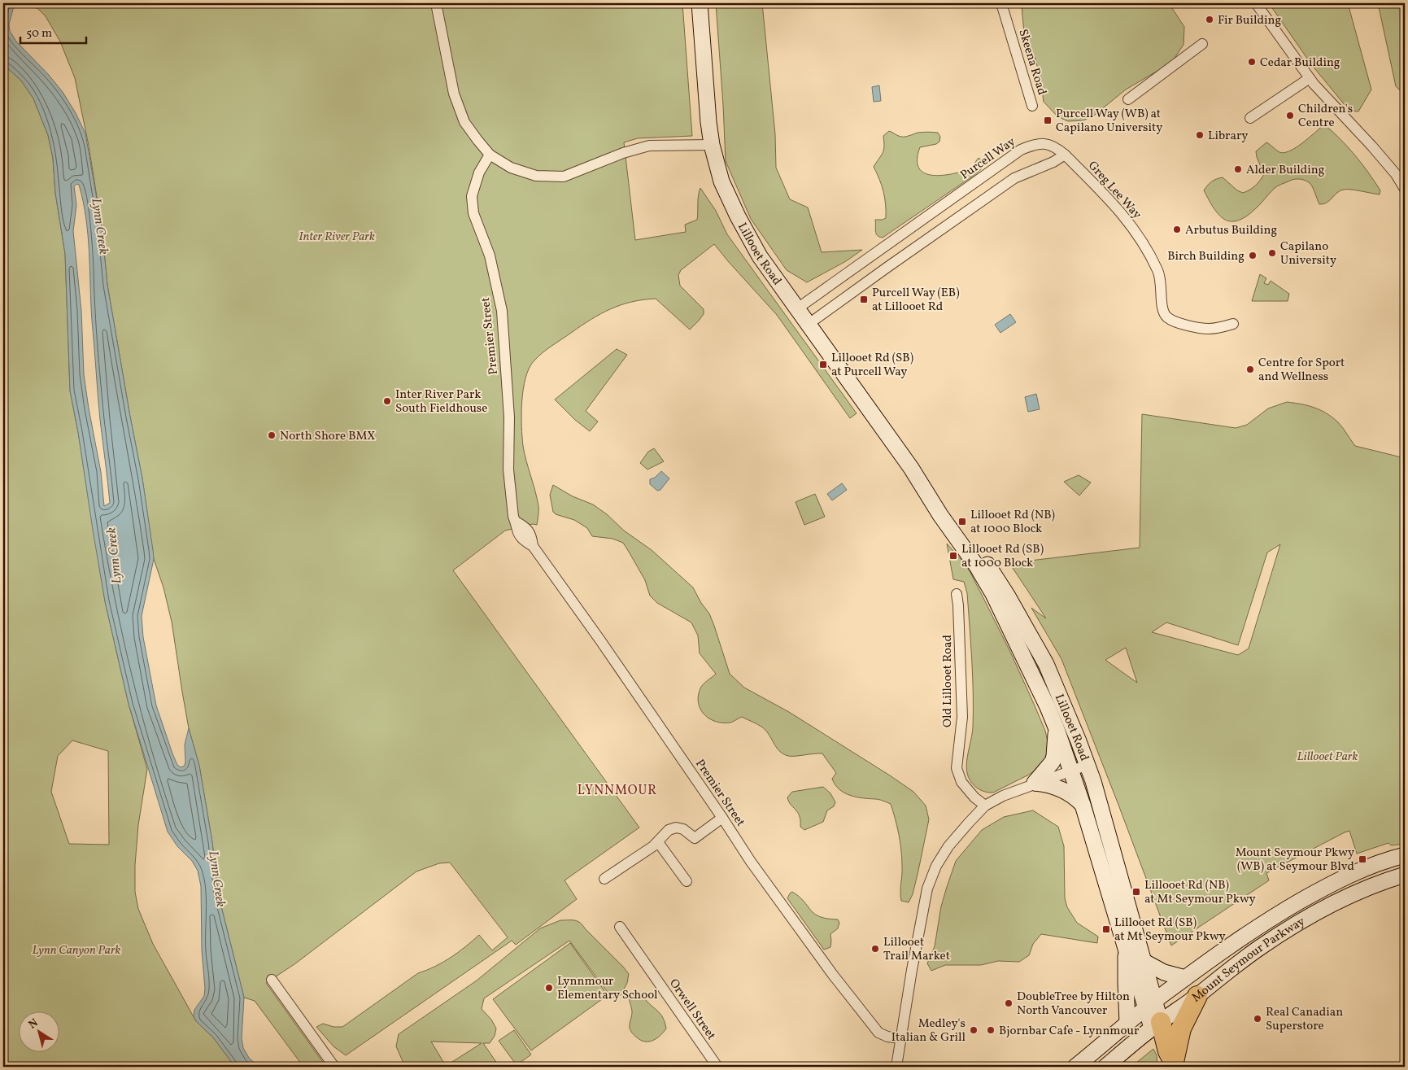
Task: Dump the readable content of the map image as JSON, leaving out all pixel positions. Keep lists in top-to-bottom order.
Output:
{
  "streets": {
    "street": [
      "Skeena Road",
      "Purcell Way",
      "Greg Lee Way",
      "Lillooet Road",
      "Premier Street",
      "Old Lillooet Road",
      "Mount Seymour Parkway",
      "Orwell Street"
    ]
  },
  "crossings": [
    ["Purcell Way", "Greg Lee Way"],
    ["Purcell Way", "Lillooet Road"],
    ["Lillooet Road", "Mount Seymour Parkway"]
  ],
  "districts": ["LYNNMOUR"],
  "water": ["Lynn Creek"],
  "parks": ["Inter River Park", "Lillooet Park", "Lynn Canyon Park"],
  "places": {
    "other": [
      "Fir Building",
      "Cedar Building",
      "Children's Centre",
      "Library",
      "Alder Building",
      "Arbutus Building",
      "Capilano University",
      "Birch Building",
      "Centre for Sport and Wellness",
      "Inter River Park South Fieldhouse",
      "North Shore BMX",
      "Lillooet Trail Market",
      "Lynnmour Elementary School",
      "DoubleTree by Hilton North Vancouver",
      "Real Canadian Superstore",
      "Medley's Italian & Grill",
      "Bjornbar Cafe - Lynnmour"
    ],
    "transit": [
      "Purcell Way (WB) at Capilano University",
      "Purcell Way (EB) at Lillooet Rd",
      "Lillooet Rd (SB) at Purcell Way",
      "Lillooet Rd (NB) at 1000 Block",
      "Lillooet Rd (SB) at 1000 Block",
      "Mount Seymour Pkwy (WB) at Seymour Blvd",
      "Lillooet Rd (NB) at Mt Seymour Pkwy",
      "Lillooet Rd (SB) at Mt Seymour Pkwy"
    ]
  },
  "scale_bar": "50 m",
  "north": "top left"
}
